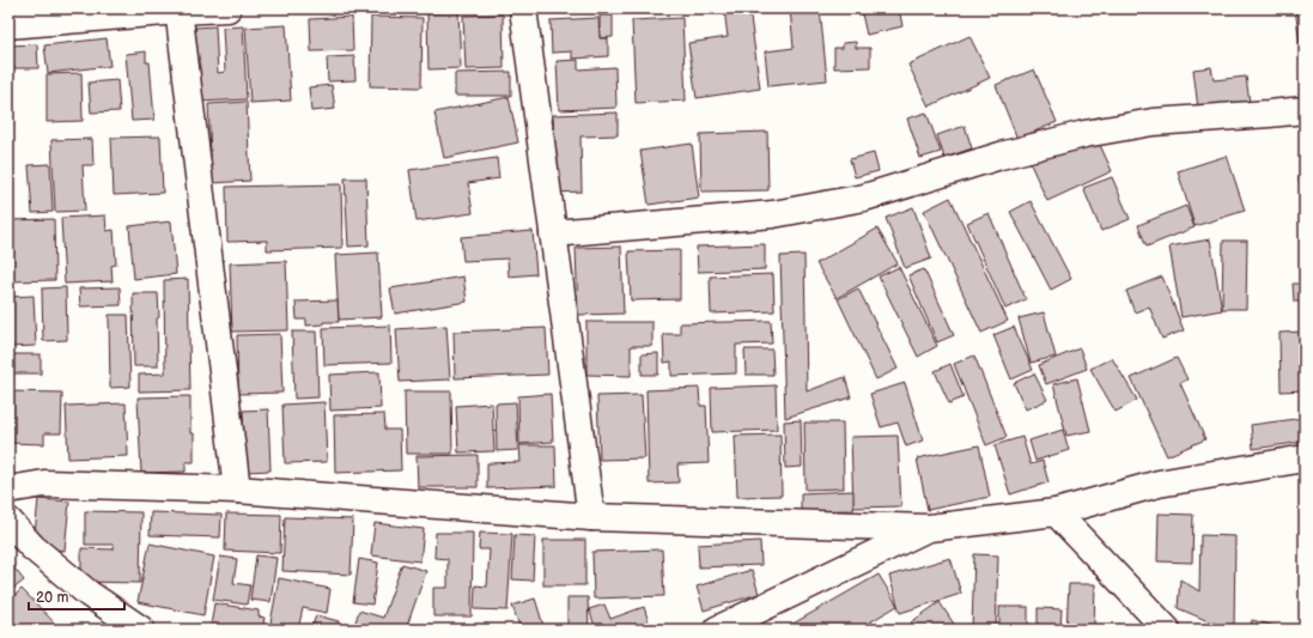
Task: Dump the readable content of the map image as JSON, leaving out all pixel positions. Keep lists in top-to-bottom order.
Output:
{
  "scale_bar": "20 m"
}
